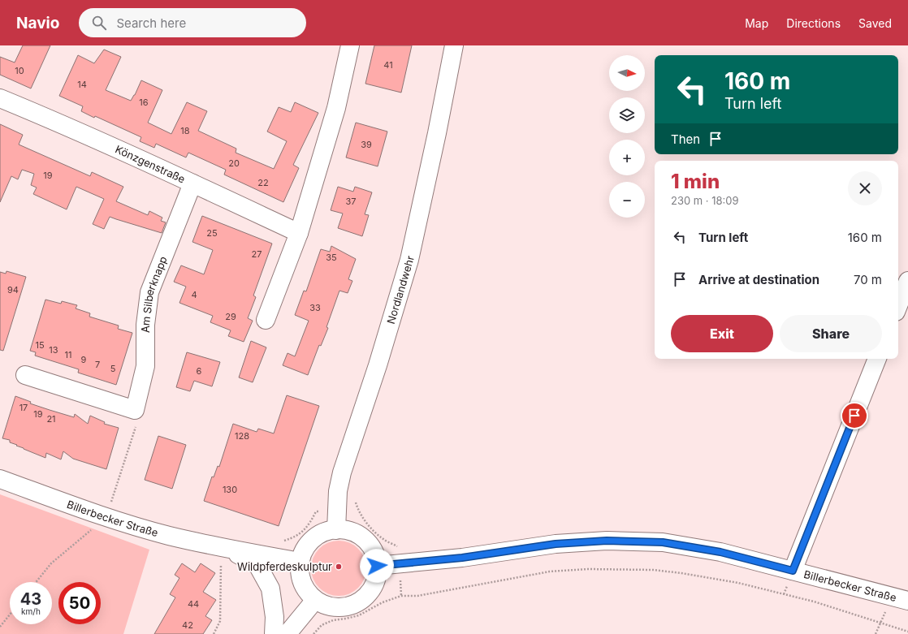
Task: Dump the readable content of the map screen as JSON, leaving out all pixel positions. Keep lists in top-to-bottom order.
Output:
{
  "streets": {
    "street": [
      "Könzgenstraße",
      "Nordlandwehr",
      "Am Silberknapp",
      "Billerbecker Straße"
    ]
  },
  "crossings": [
    ["Könzgenstraße", "Am Silberknapp"],
    ["Nordlandwehr", "Billerbecker Straße"]
  ],
  "places": ["Wildpferdeskulptur"],
  "house_numbers": [
    "41",
    "10",
    "14",
    "16",
    "18",
    "39",
    "20",
    "19",
    "22",
    "37",
    "25",
    "27",
    "35",
    "94",
    "4",
    "33",
    "29",
    "15",
    "13",
    "11",
    "9",
    "7",
    "5",
    "6",
    "17",
    "19",
    "21",
    "128",
    "130",
    "44",
    "42"
  ],
  "north": "right",
  "page": {
    "header": "Navio",
    "search": "Search here",
    "nav": ["Map", "Directions", "Saved"],
    "map_buttons": ["+", "−"],
    "turn": ["160 m", "Turn left"],
    "then": "Then",
    "heading": ["1 min", "230 m · 18:09"],
    "list": [
      {
        "name": "Turn left",
        "value": "160 m"
      },
      {
        "name": "Arrive at destination",
        "value": "70 m"
      }
    ],
    "buttons": ["Exit", "Share"],
    "speed": "43 km/h",
    "limit": "50"
  }
}
